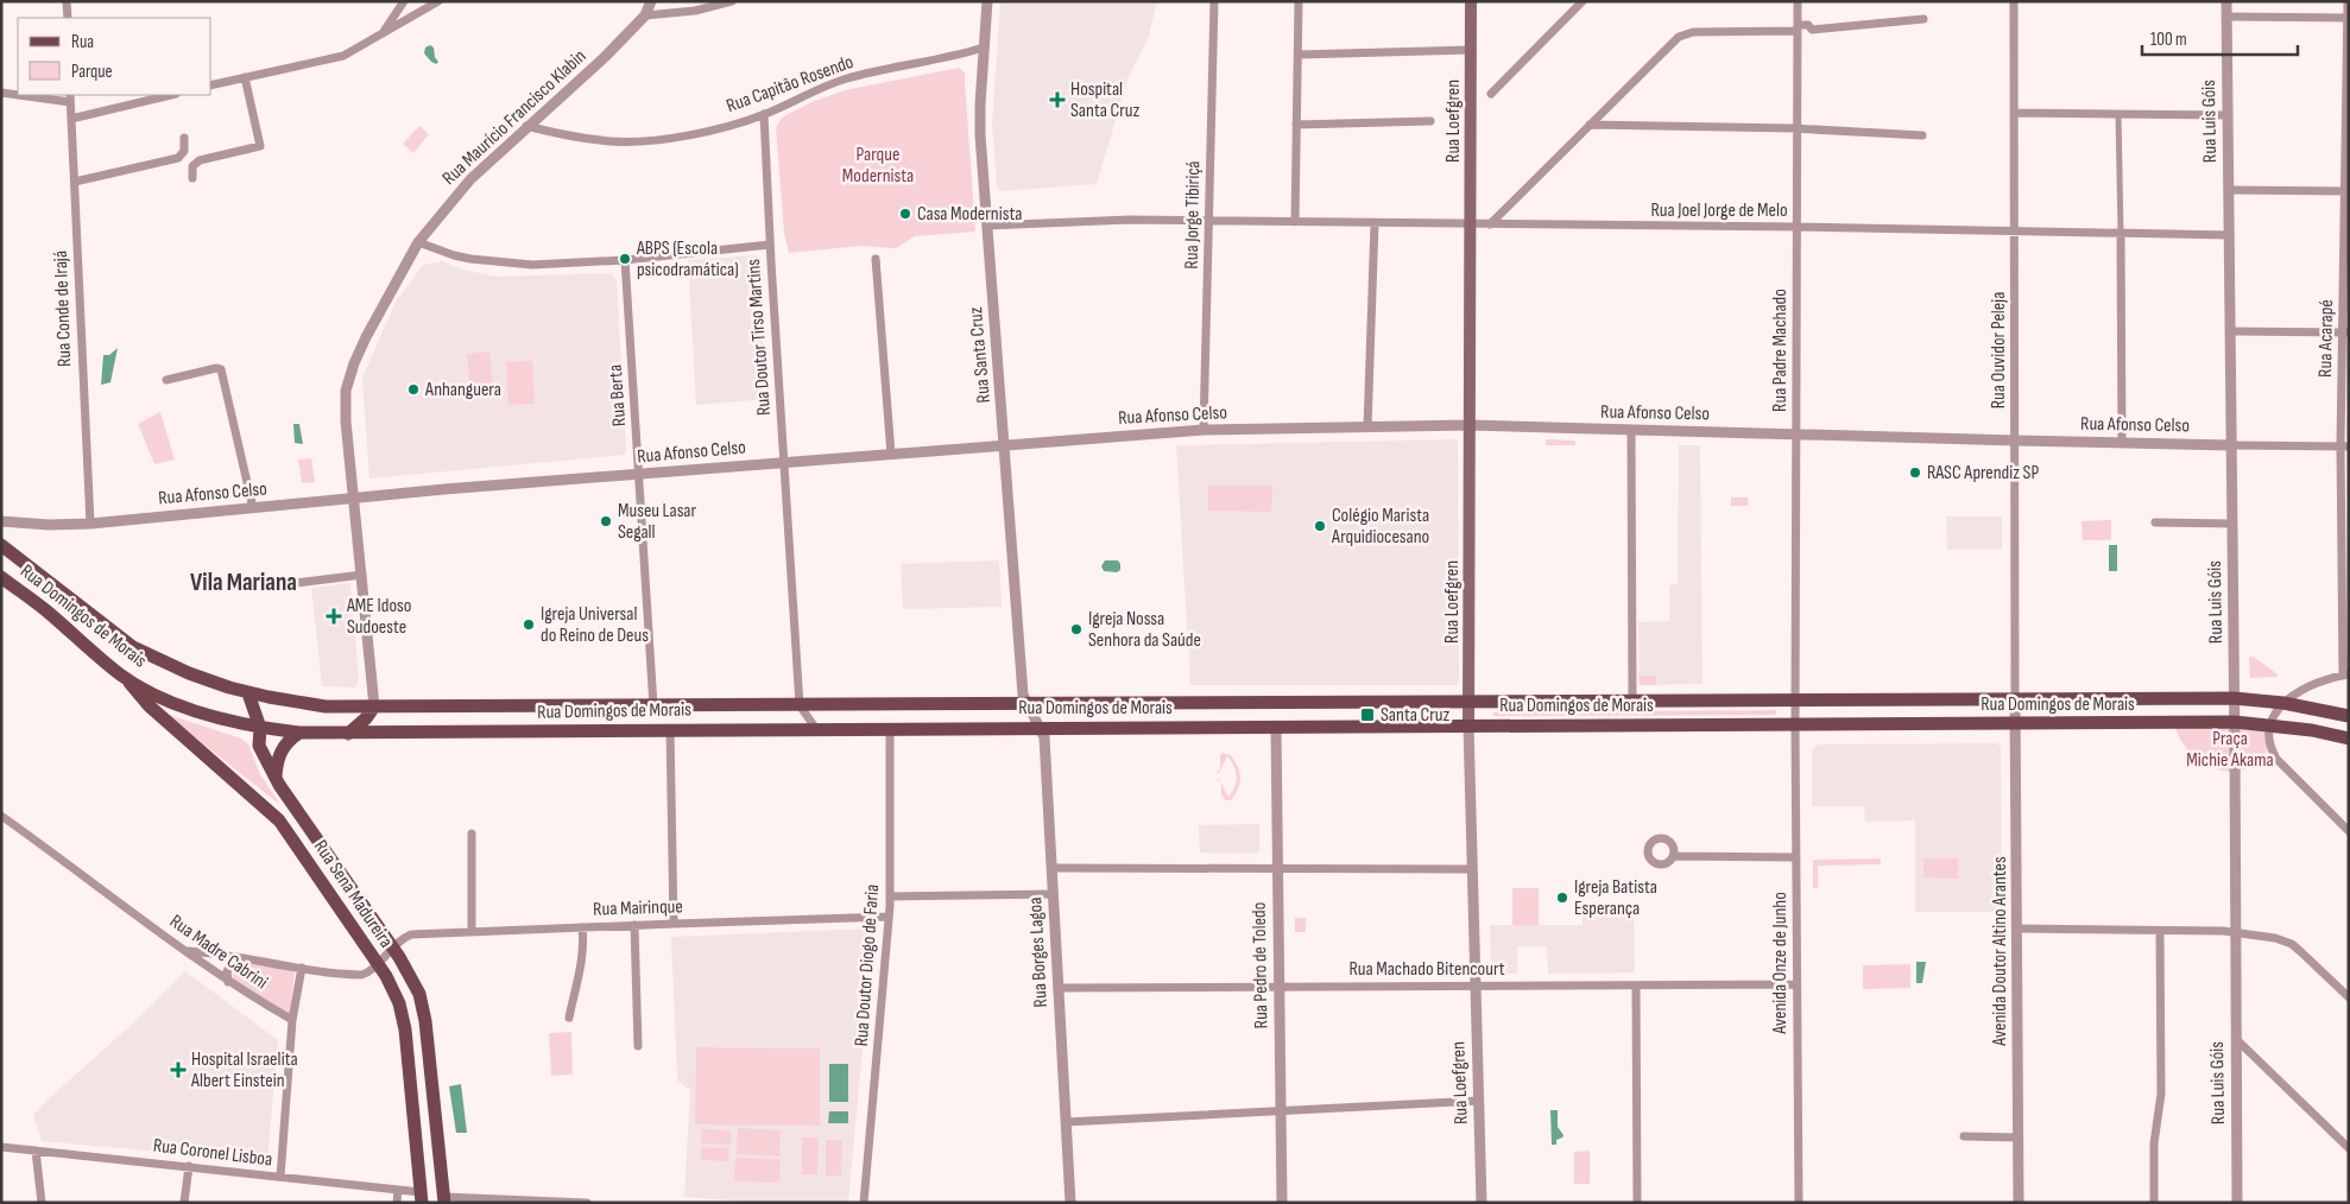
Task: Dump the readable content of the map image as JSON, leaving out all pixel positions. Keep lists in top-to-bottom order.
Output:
{
  "streets": {
    "main road": ["Rua Loefgren", "Rua Domingos de Morais", "Rua Sena Madureira"],
    "street": [
      "Rua Capitão Rosendo",
      "Rua Maurício Francisco Klabin",
      "Rua Luis Góis",
      "Rua Joel Jorge de Melo",
      "Rua Jorge Tibiriçá",
      "Rua Conde de Irajá",
      "Rua Doutor Tirso Martins",
      "Rua Acarapé",
      "Rua Padre Machado",
      "Rua Ouvidor Peleja",
      "Rua Santa Cruz",
      "Rua Berta",
      "Rua Afonso Celso",
      "Rua Mairinque",
      "Avenida Doutor Altino Arantes",
      "Rua Madre Cabrini",
      "Rua Borges Lagoa",
      "Avenida Onze de Junho",
      "Rua Doutor Diogo de Faria",
      "Rua Pedro de Toledo",
      "Rua Machado Bitencourt",
      "Rua Coronel Lisboa"
    ]
  },
  "crossings": [
    ["Rua Capitão Rosendo", "Rua Maurício Francisco Klabin"],
    ["Rua Capitão Rosendo", "Rua Doutor Tirso Martins"],
    ["Rua Capitão Rosendo", "Rua Santa Cruz"],
    ["Rua Maurício Francisco Klabin", "Rua Afonso Celso"],
    ["Rua Maurício Francisco Klabin", "Rua Domingos de Morais"],
    ["Rua Loefgren", "Rua Joel Jorge de Melo"],
    ["Rua Loefgren", "Rua Afonso Celso"],
    ["Rua Loefgren", "Rua Domingos de Morais"],
    ["Rua Loefgren", "Rua Machado Bitencourt"],
    ["Rua Luis Góis", "Rua Joel Jorge de Melo"],
    ["Rua Luis Góis", "Rua Afonso Celso"],
    ["Rua Luis Góis", "Rua Domingos de Morais"],
    ["Rua Joel Jorge de Melo", "Rua Jorge Tibiriçá"],
    ["Rua Joel Jorge de Melo", "Rua Padre Machado"],
    ["Rua Joel Jorge de Melo", "Rua Ouvidor Peleja"],
    ["Rua Joel Jorge de Melo", "Rua Santa Cruz"],
    ["Rua Jorge Tibiriçá", "Rua Afonso Celso"],
    ["Rua Conde de Irajá", "Rua Afonso Celso"],
    ["Rua Doutor Tirso Martins", "Rua Afonso Celso"],
    ["Rua Doutor Tirso Martins", "Rua Domingos de Morais"],
    ["Rua Acarapé", "Rua Afonso Celso"],
    ["Rua Padre Machado", "Rua Afonso Celso"],
    ["Rua Padre Machado", "Rua Domingos de Morais"],
    ["Rua Padre Machado", "Avenida Onze de Junho"],
    ["Rua Ouvidor Peleja", "Rua Afonso Celso"],
    ["Rua Ouvidor Peleja", "Rua Domingos de Morais"],
    ["Rua Ouvidor Peleja", "Avenida Doutor Altino Arantes"],
    ["Rua Santa Cruz", "Rua Afonso Celso"],
    ["Rua Santa Cruz", "Rua Domingos de Morais"],
    ["Rua Santa Cruz", "Rua Borges Lagoa"],
    ["Rua Berta", "Rua Afonso Celso"],
    ["Rua Berta", "Rua Domingos de Morais"],
    ["Rua Domingos de Morais", "Rua Sena Madureira"],
    ["Rua Domingos de Morais", "Avenida Doutor Altino Arantes"],
    ["Rua Domingos de Morais", "Rua Borges Lagoa"],
    ["Rua Domingos de Morais", "Avenida Onze de Junho"],
    ["Rua Domingos de Morais", "Rua Doutor Diogo de Faria"],
    ["Rua Domingos de Morais", "Rua Pedro de Toledo"],
    ["Rua Sena Madureira", "Rua Mairinque"],
    ["Rua Sena Madureira", "Rua Coronel Lisboa"],
    ["Rua Mairinque", "Rua Doutor Diogo de Faria"],
    ["Rua Borges Lagoa", "Rua Machado Bitencourt"],
    ["Avenida Onze de Junho", "Rua Machado Bitencourt"],
    ["Rua Pedro de Toledo", "Rua Machado Bitencourt"]
  ],
  "districts": ["Vila Mariana"],
  "parks": ["Parque Modernista", "Praça Michie Akama"],
  "places": {
    "health": ["Hospital Santa Cruz", "AME Idoso Sudoeste", "Hospital Israelita Albert Einstein"],
    "other": [
      "Casa Modernista",
      "ABPS (Escola psicodramática)",
      "Anhanguera",
      "RASC Aprendiz SP",
      "Museu Lasar Segall",
      "Colégio Marista Arquidiocesano",
      "Igreja Universal do Reino de Deus",
      "Igreja Nossa Senhora da Saúde",
      "Igreja Batista Esperança"
    ],
    "transit": ["Santa Cruz"]
  },
  "legend": ["Rua", "Parque"],
  "scale_bar": "100 m"
}
